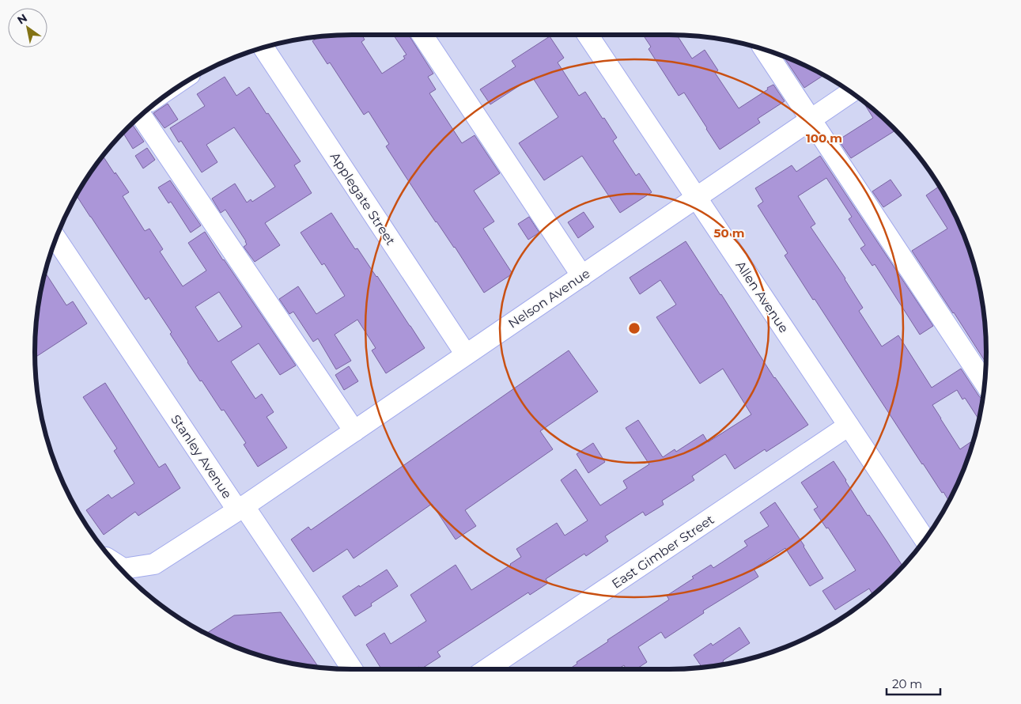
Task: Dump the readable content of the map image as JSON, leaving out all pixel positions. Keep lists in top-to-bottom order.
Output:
{
  "streets": {
    "street": [
      "Applegate Street",
      "Allen Avenue",
      "Nelson Avenue",
      "Stanley Avenue",
      "East Gimber Street"
    ]
  },
  "crossings": [
    ["Applegate Street", "Nelson Avenue"],
    ["Allen Avenue", "Nelson Avenue"],
    ["Allen Avenue", "East Gimber Street"],
    ["Nelson Avenue", "Stanley Avenue"]
  ],
  "scale_bar": "20 m",
  "north": "top left",
  "rings": ["100 m", "50 m"]
}
